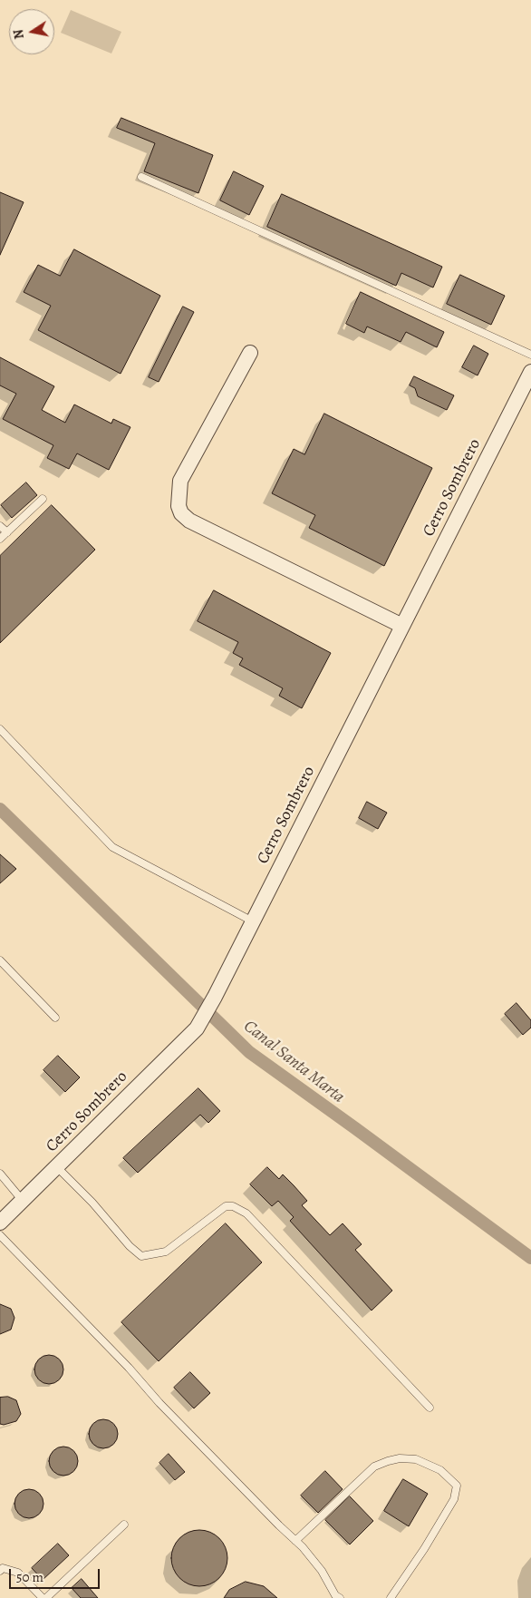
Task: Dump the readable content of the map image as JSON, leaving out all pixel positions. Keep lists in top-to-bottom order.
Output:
{
  "streets": {
    "street": ["Cerro Sombrero"]
  },
  "water": ["Canal Santa Marta"],
  "scale_bar": "50 m",
  "north": "left"
}
